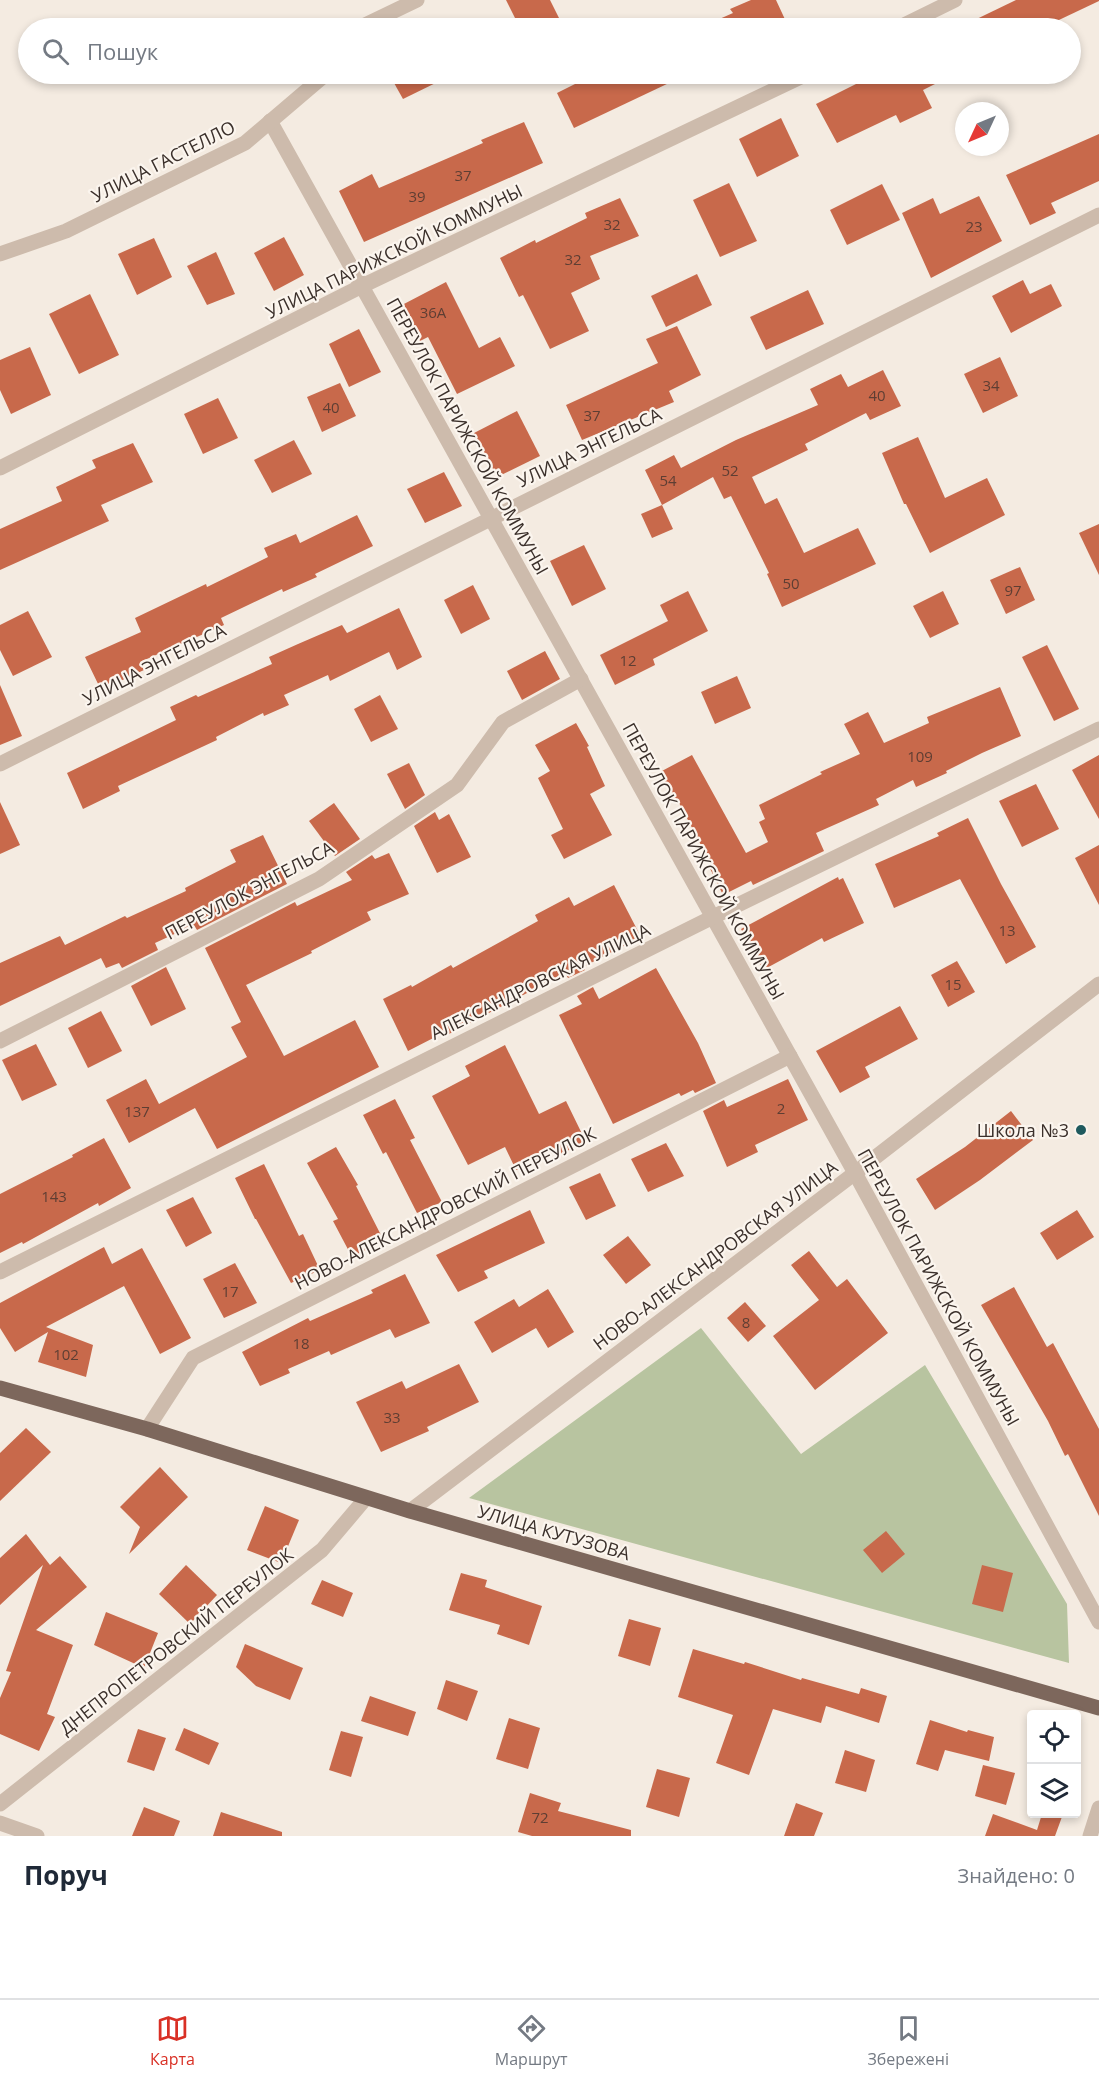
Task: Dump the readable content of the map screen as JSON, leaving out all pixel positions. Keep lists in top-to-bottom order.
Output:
{
  "streets": {
    "main road": ["УЛИЦА КУТУЗОВА"],
    "street": [
      "УЛИЦА ГАСТЕЛЛО",
      "УЛИЦА ПАРИЖСКОЙ КОММУНЫ",
      "ПЕРЕУЛОК ПАРИЖСКОЙ КОММУНЫ",
      "УЛИЦА ЭНГЕЛЬСА",
      "ПЕРЕУЛОК ЭНГЕЛЬСА",
      "АЛЕКСАНДРОВСКАЯ УЛИЦА",
      "НОВО-АЛЕКСАНДРОВСКИЙ ПЕРЕУЛОК",
      "НОВО-АЛЕКСАНДРОВСКАЯ УЛИЦА",
      "ДНЕПРОПЕТРОВСКИЙ ПЕРЕУЛОК"
    ]
  },
  "crossings": [
    ["УЛИЦА ГАСТЕЛЛО", "ПЕРЕУЛОК ПАРИЖСКОЙ КОММУНЫ"],
    ["УЛИЦА ПАРИЖСКОЙ КОММУНЫ", "ПЕРЕУЛОК ПАРИЖСКОЙ КОММУНЫ"],
    ["ПЕРЕУЛОК ПАРИЖСКОЙ КОММУНЫ", "УЛИЦА ЭНГЕЛЬСА"],
    ["ПЕРЕУЛОК ПАРИЖСКОЙ КОММУНЫ", "ПЕРЕУЛОК ЭНГЕЛЬСА"],
    ["ПЕРЕУЛОК ПАРИЖСКОЙ КОММУНЫ", "АЛЕКСАНДРОВСКАЯ УЛИЦА"],
    ["ПЕРЕУЛОК ПАРИЖСКОЙ КОММУНЫ", "НОВО-АЛЕКСАНДРОВСКИЙ ПЕРЕУЛОК"],
    ["ПЕРЕУЛОК ПАРИЖСКОЙ КОММУНЫ", "НОВО-АЛЕКСАНДРОВСКАЯ УЛИЦА"],
    ["НОВО-АЛЕКСАНДРОВСКИЙ ПЕРЕУЛОК", "УЛИЦА КУТУЗОВА"],
    ["НОВО-АЛЕКСАНДРОВСКАЯ УЛИЦА", "УЛИЦА КУТУЗОВА"],
    ["УЛИЦА КУТУЗОВА", "ДНЕПРОПЕТРОВСКИЙ ПЕРЕУЛОК"]
  ],
  "places": ["Школа №3"],
  "house_numbers": [
    "37",
    "39",
    "32",
    "23",
    "32",
    "36А",
    "34",
    "40",
    "40",
    "37",
    "52",
    "54",
    "50",
    "97",
    "12",
    "109",
    "13",
    "15",
    "2",
    "137",
    "143",
    "17",
    "8",
    "18",
    "102",
    "33",
    "72"
  ],
  "north": "bottom left",
  "page": {
    "search": "Пошук",
    "heading": ["Поруч", "Знайдено: 0"],
    "nav": ["Карта", "Маршрут", "Збережені"]
  }
}
